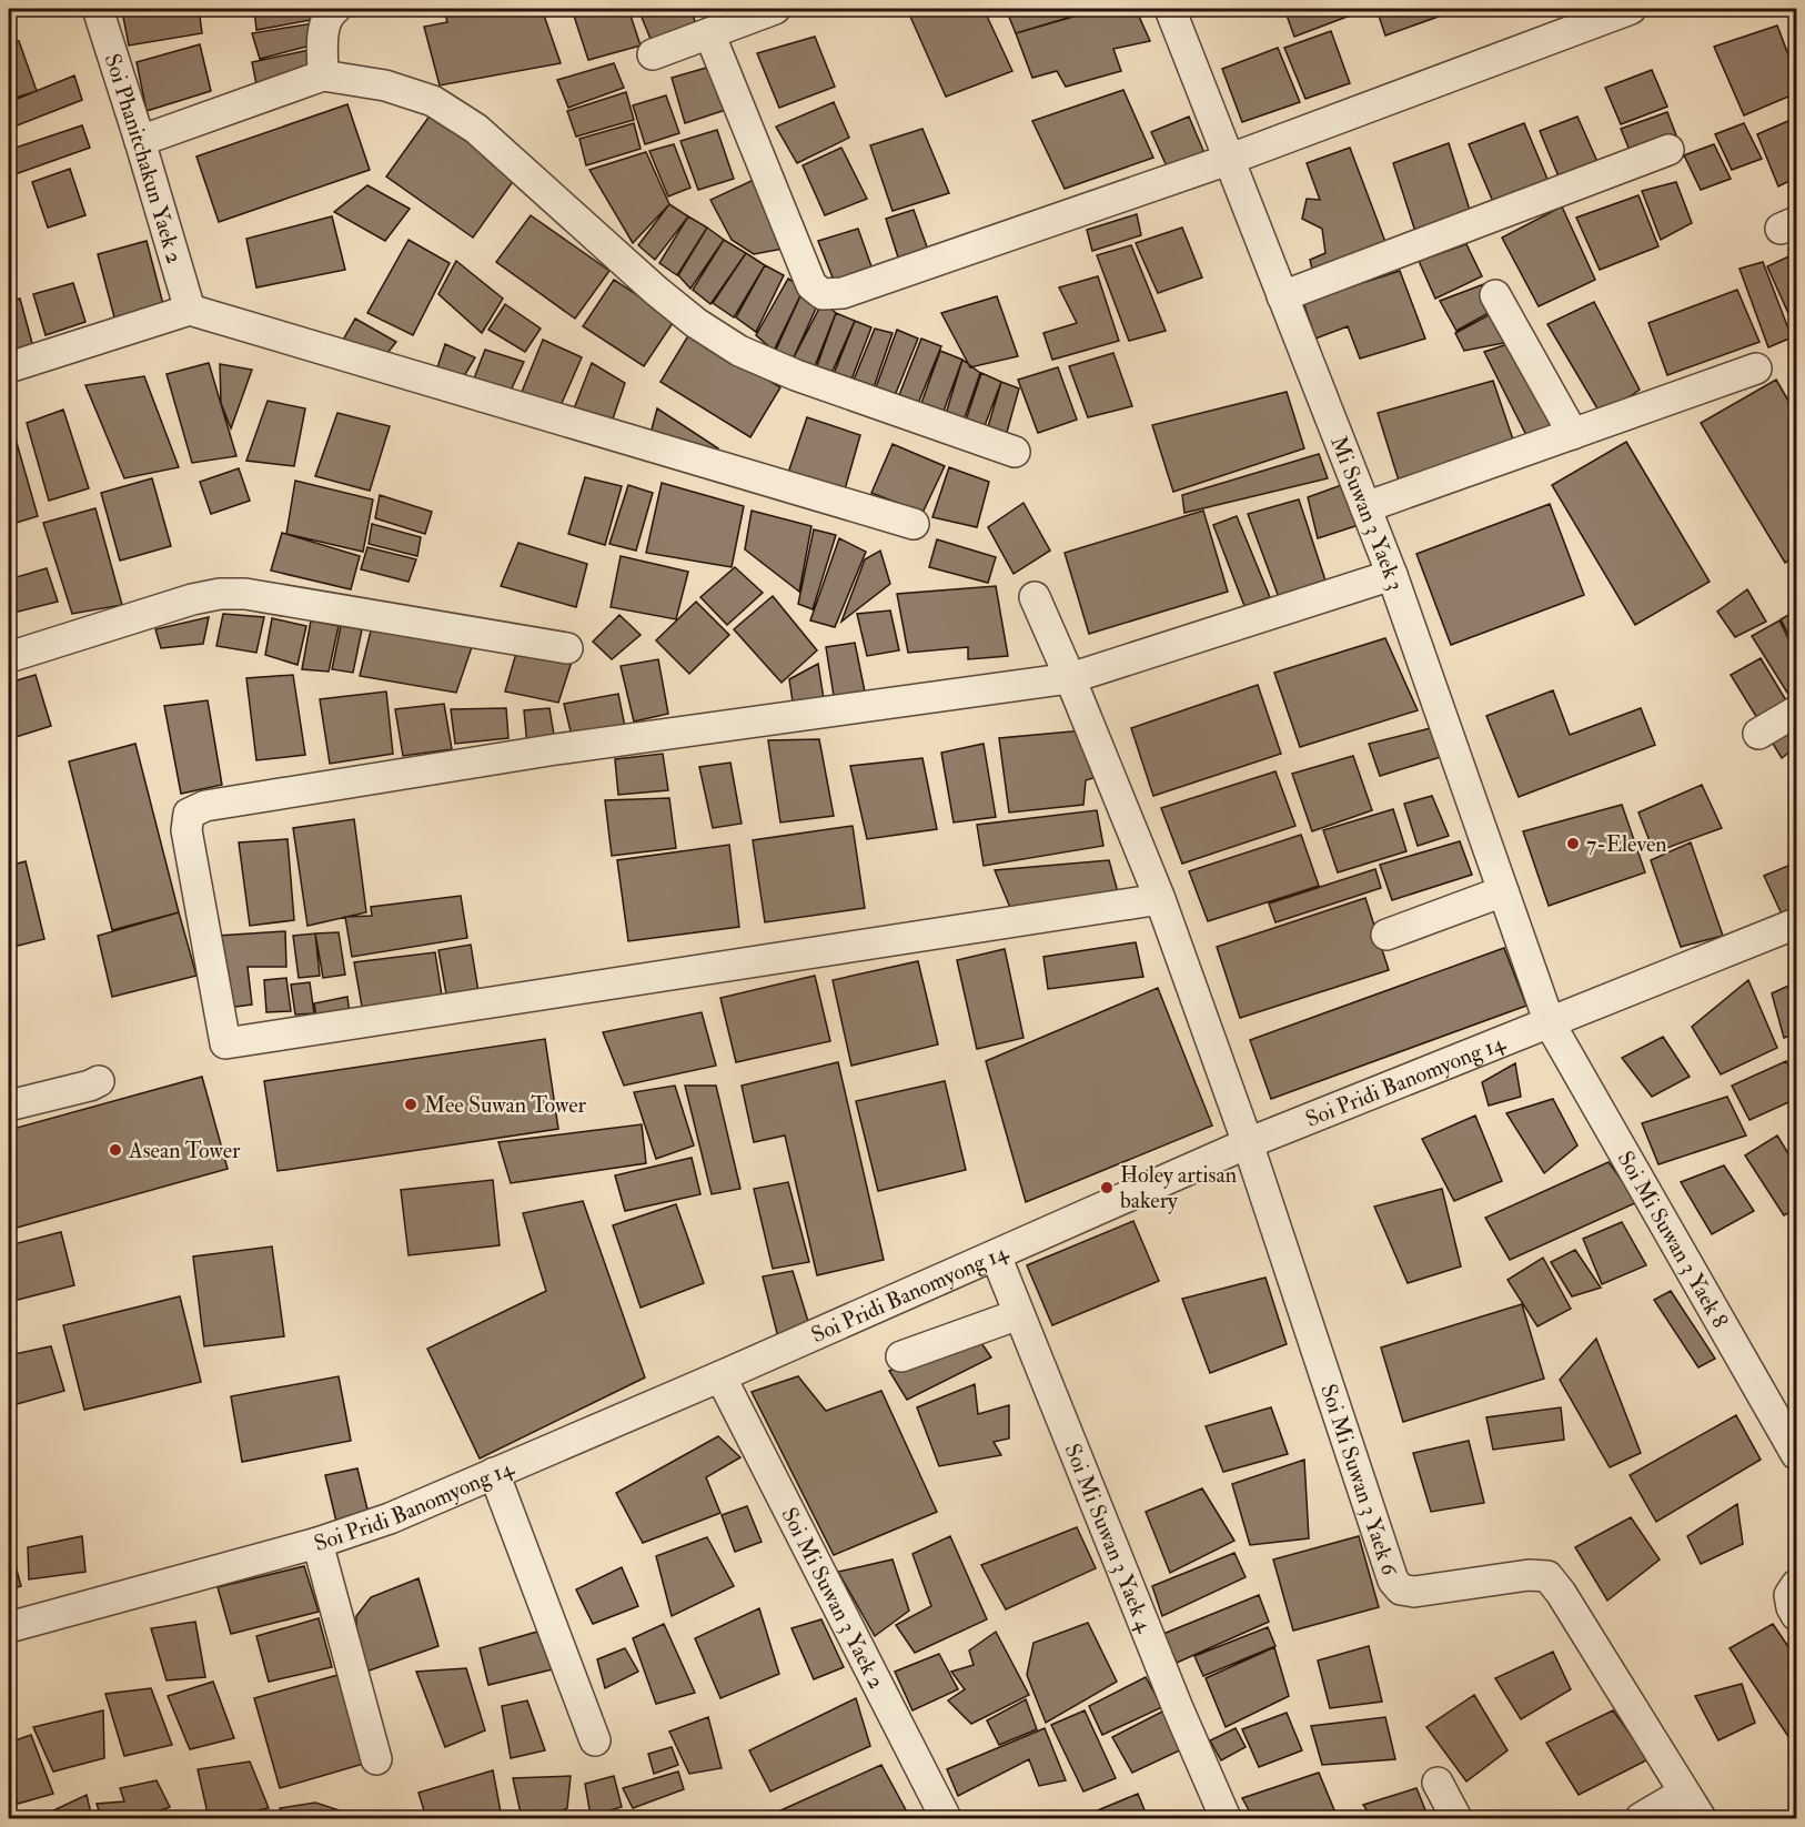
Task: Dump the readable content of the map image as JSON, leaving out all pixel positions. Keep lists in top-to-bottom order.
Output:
{
  "streets": {
    "street": [
      "Soi Phanitchakun Yaek 2",
      "Mi Suwan 3 Yaek 3",
      "Soi Pridi Banomyong 14",
      "Soi Mi Suwan 3 Yaek 8",
      "Soi Mi Suwan 3 Yaek 6",
      "Soi Mi Suwan 3 Yaek 4",
      "Soi Mi Suwan 3 Yaek 2"
    ]
  },
  "crossings": [
    ["Mi Suwan 3 Yaek 3", "Soi Pridi Banomyong 14"],
    ["Mi Suwan 3 Yaek 3", "Soi Mi Suwan 3 Yaek 8"],
    ["Soi Pridi Banomyong 14", "Soi Mi Suwan 3 Yaek 8"],
    ["Soi Pridi Banomyong 14", "Soi Mi Suwan 3 Yaek 6"],
    ["Soi Pridi Banomyong 14", "Soi Mi Suwan 3 Yaek 4"],
    ["Soi Pridi Banomyong 14", "Soi Mi Suwan 3 Yaek 2"]
  ],
  "places": [
    "7-Eleven",
    "Mee Suwan Tower",
    "Asean Tower",
    "Holey artisan bakery"
  ]
}
